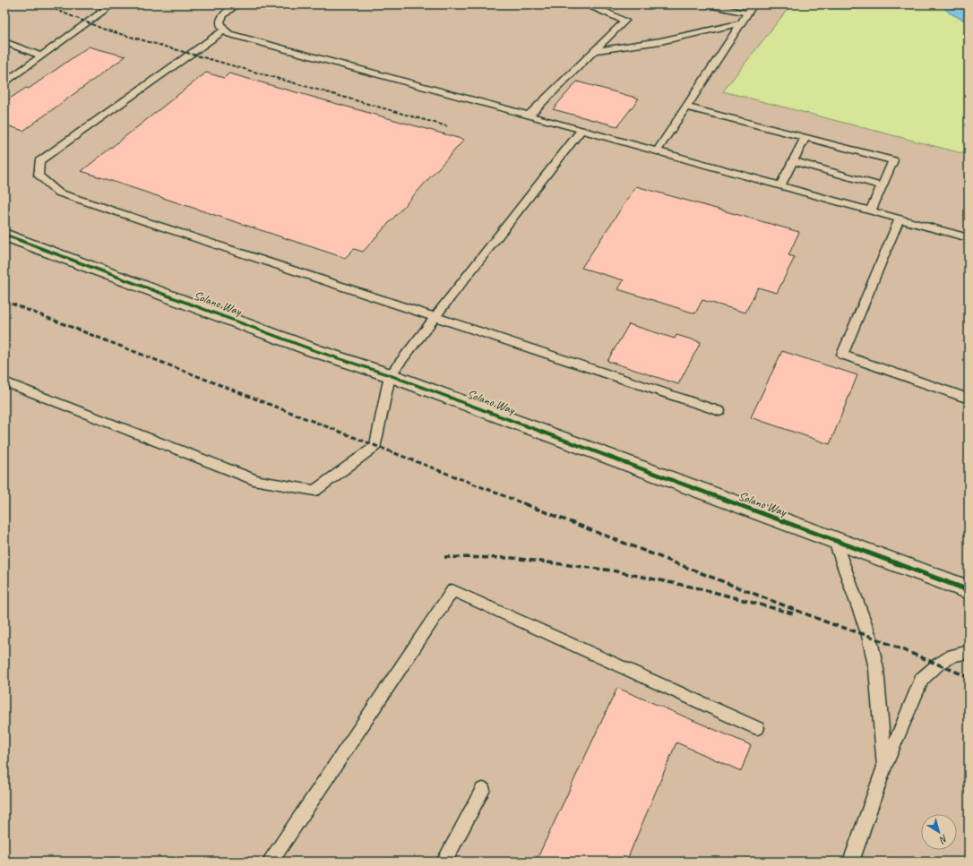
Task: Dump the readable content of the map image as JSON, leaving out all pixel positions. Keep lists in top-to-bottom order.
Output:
{
  "streets": {
    "street": ["Solano Way"]
  },
  "north": "bottom right"
}
